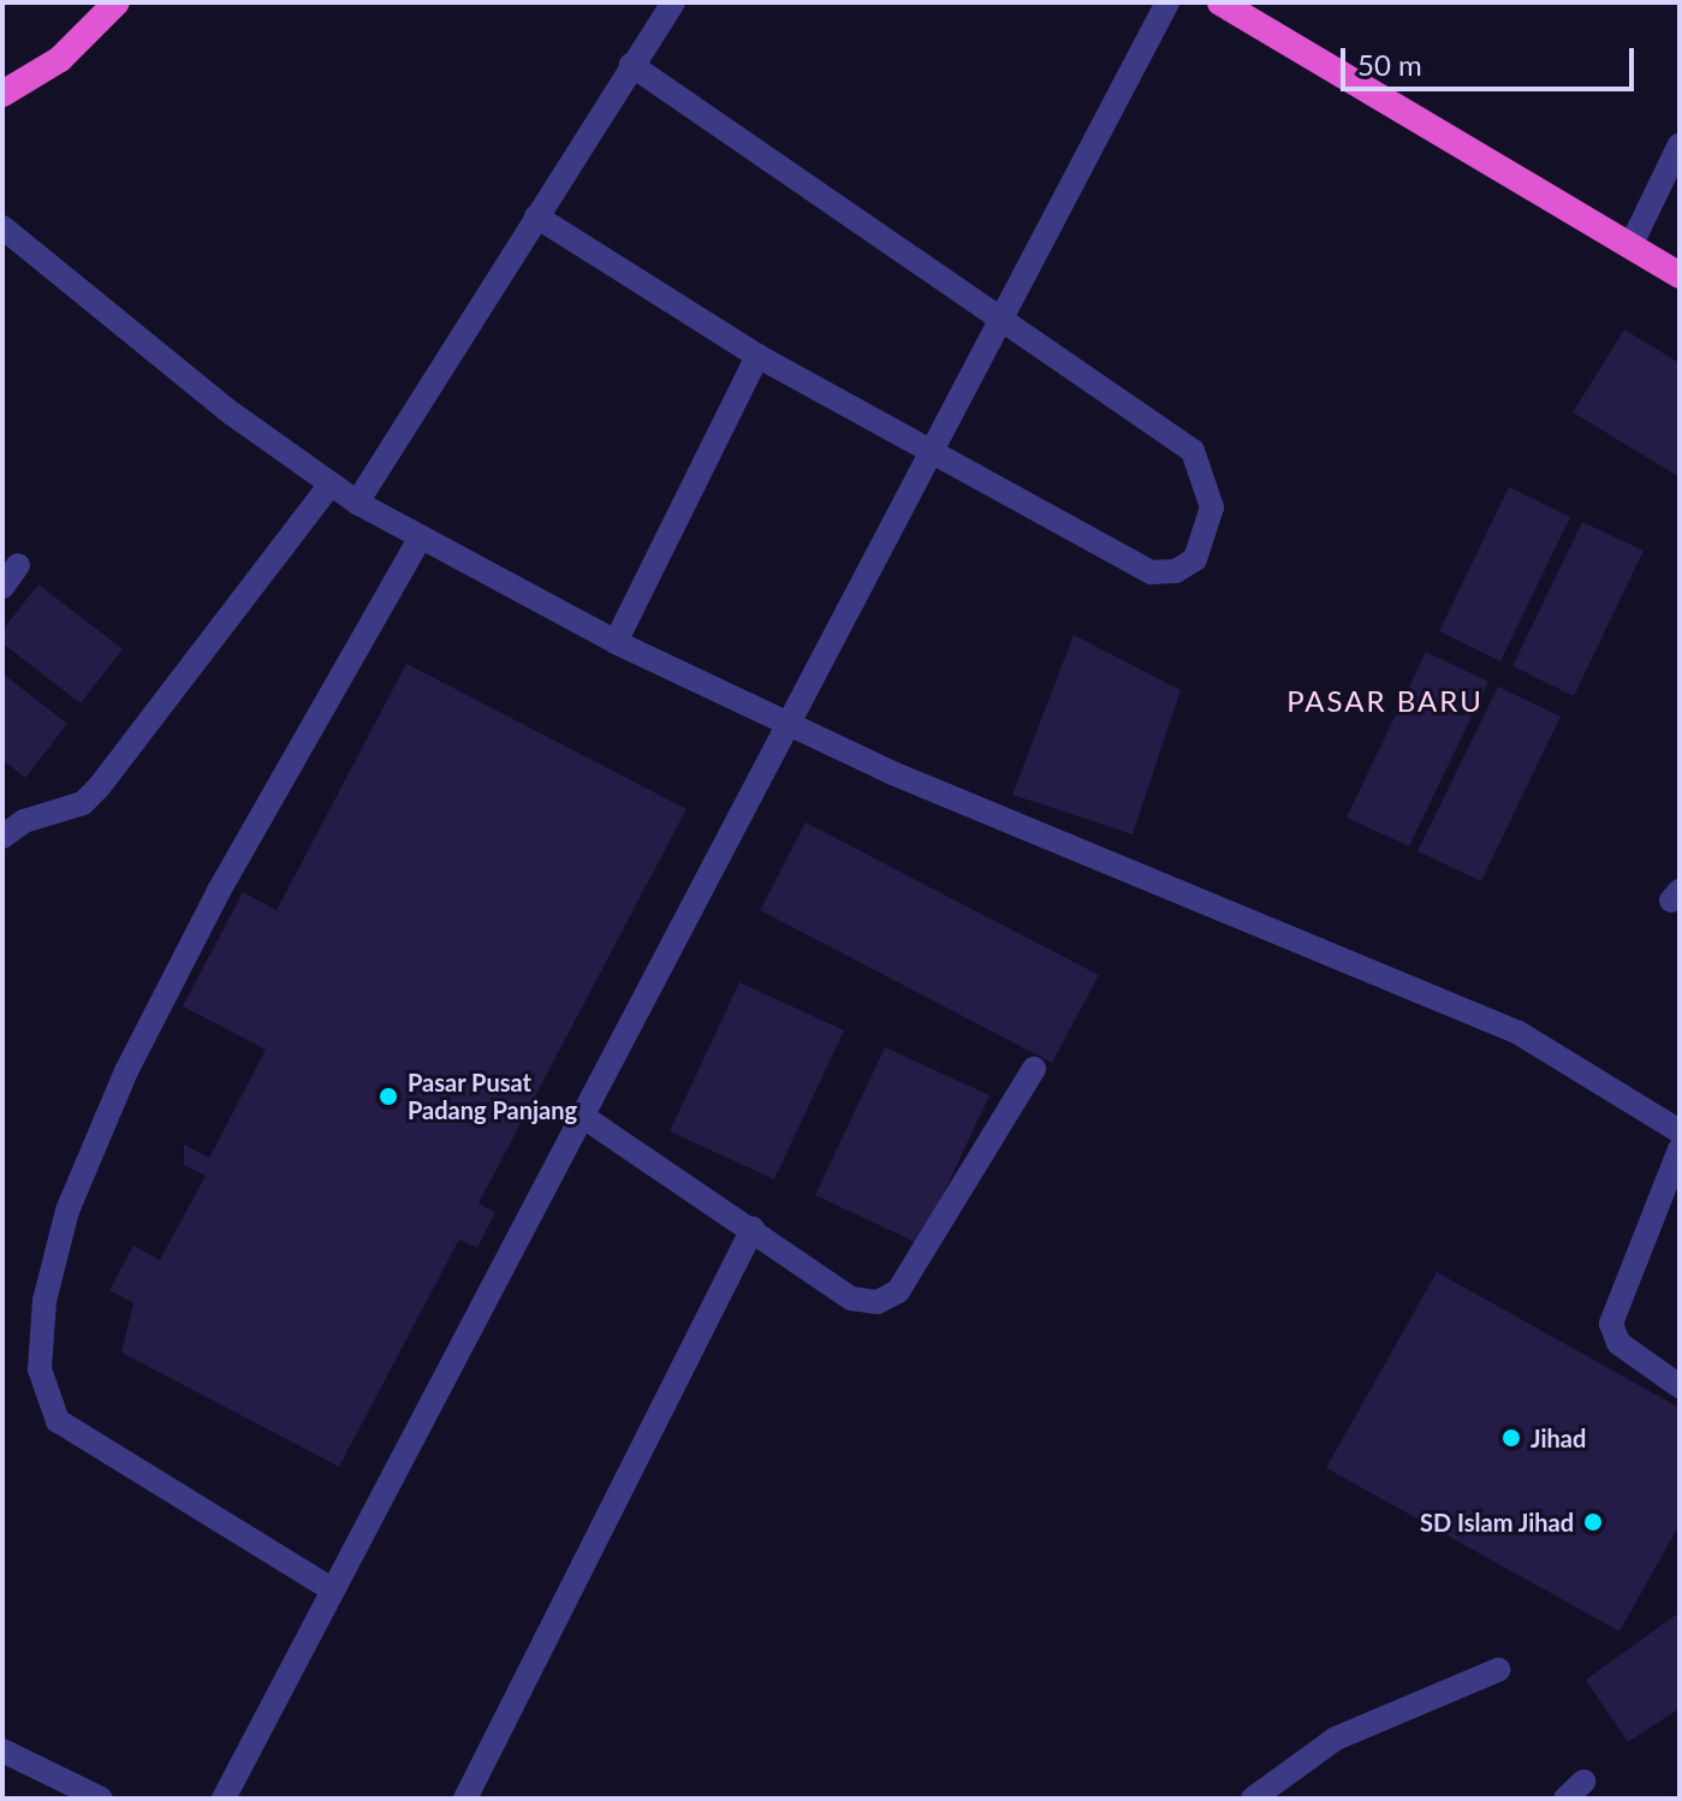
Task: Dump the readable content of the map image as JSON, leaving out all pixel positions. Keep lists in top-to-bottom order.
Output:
{
  "districts": ["PASAR BARU"],
  "places": ["Pasar Pusat Padang Panjang", "Jihad", "SD Islam Jihad"],
  "scale_bar": "50 m"
}
